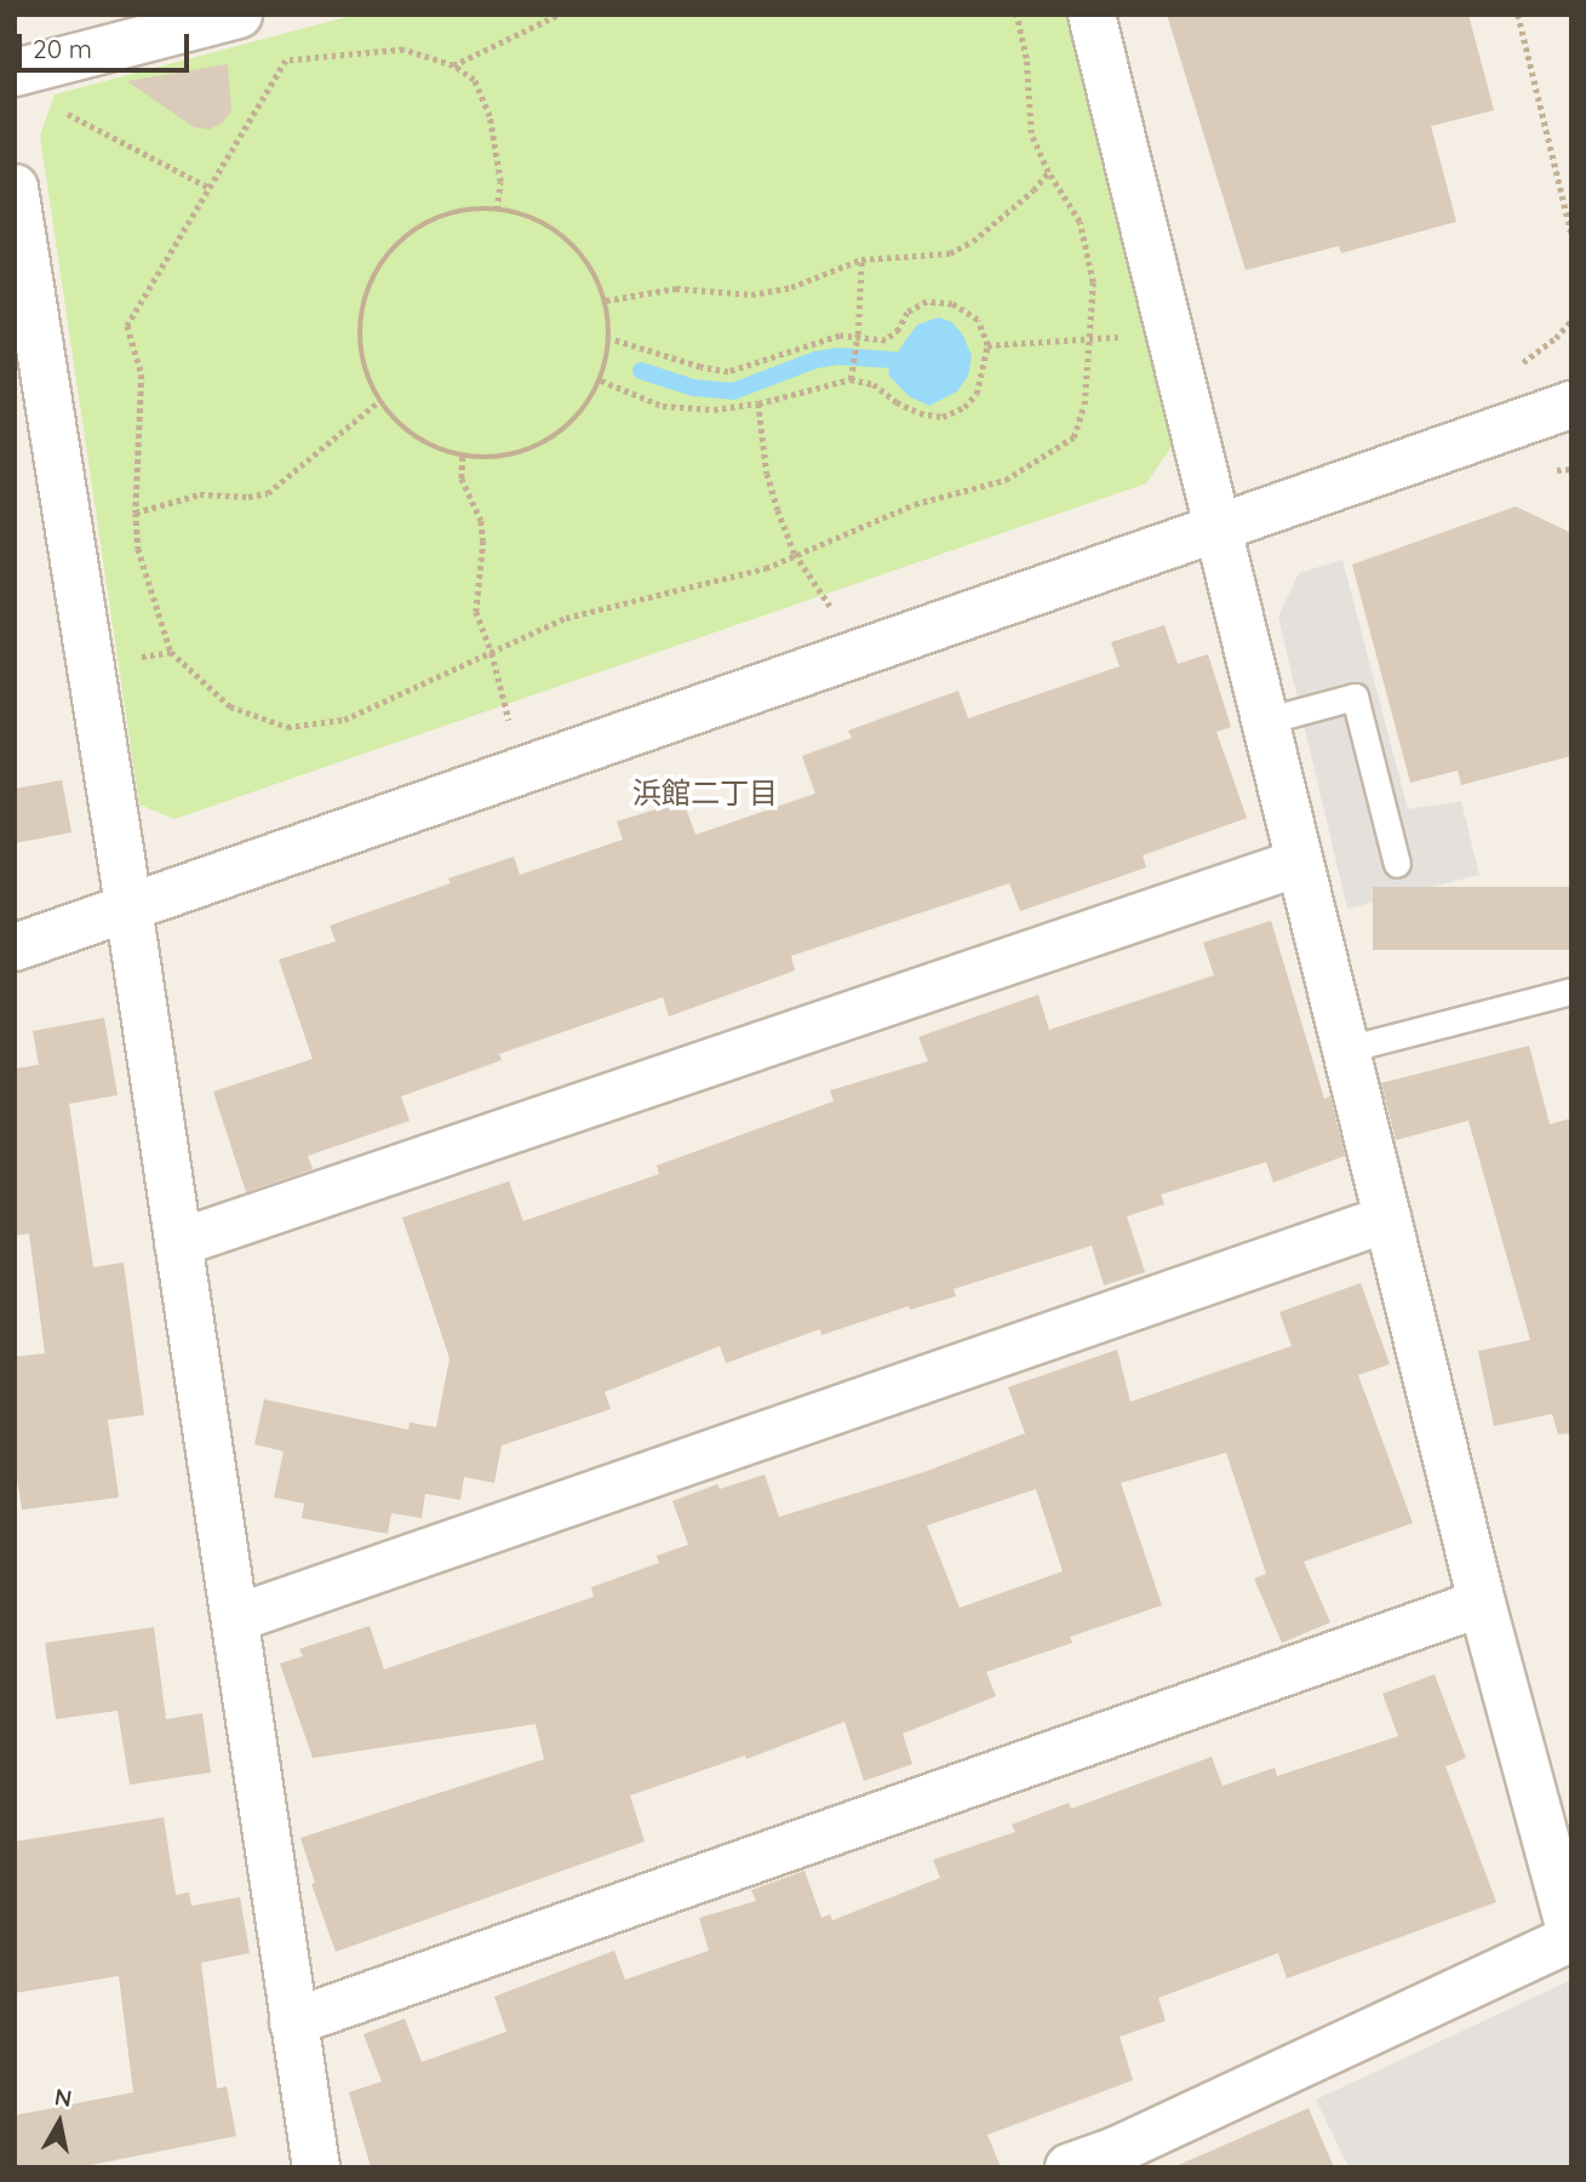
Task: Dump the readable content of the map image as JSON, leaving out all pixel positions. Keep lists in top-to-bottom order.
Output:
{
  "districts": ["浜館二丁目"],
  "scale_bar": "20 m",
  "north": "top"
}
